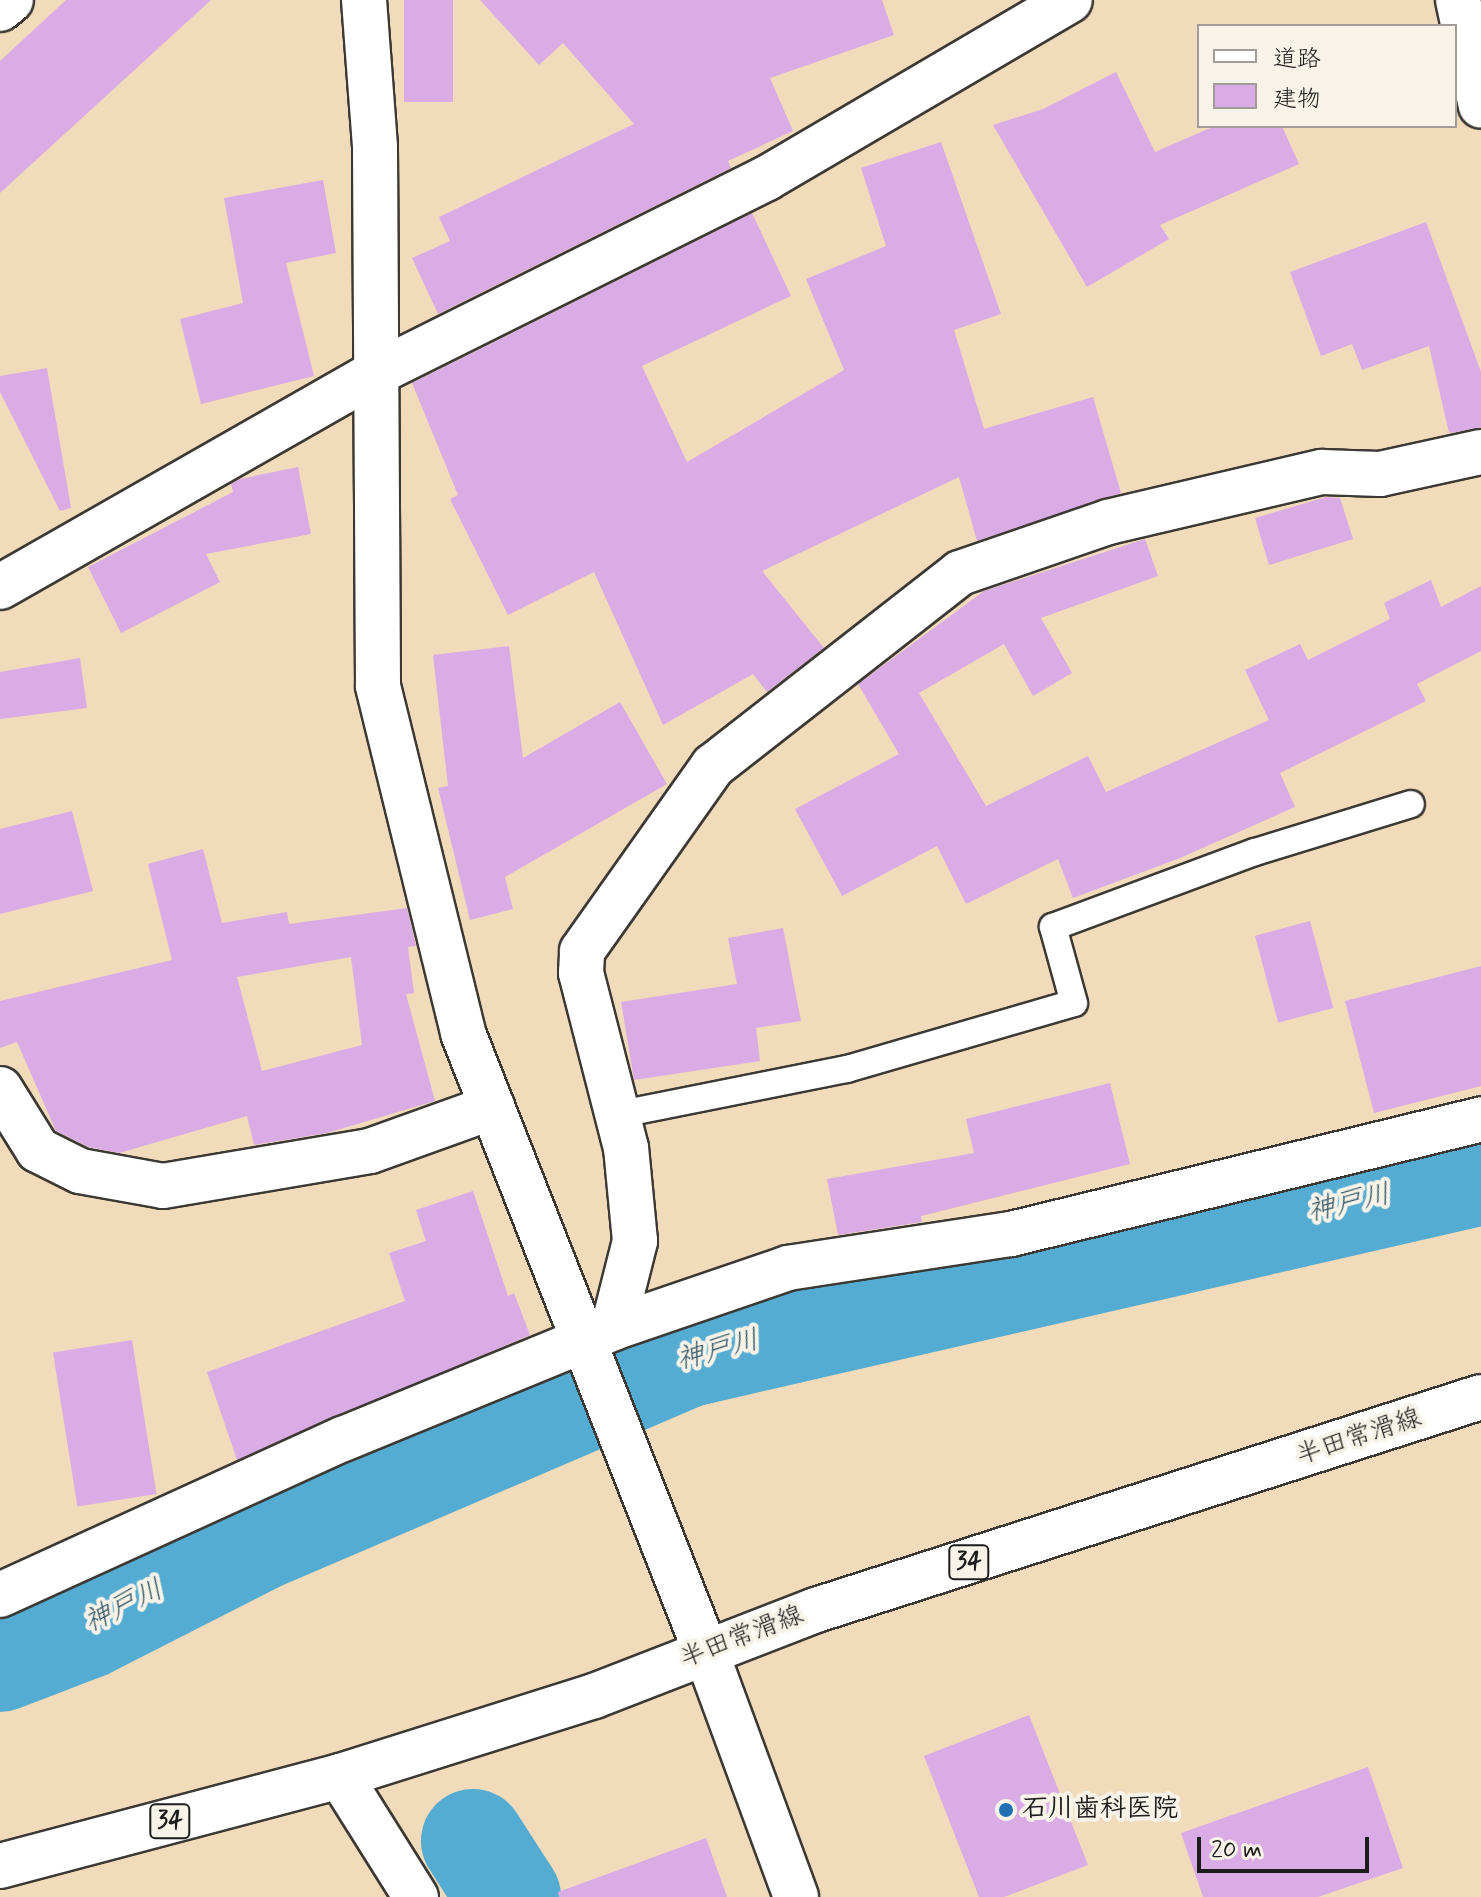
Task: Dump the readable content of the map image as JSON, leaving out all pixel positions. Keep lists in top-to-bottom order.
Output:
{
  "streets": {
    "street": ["半田常滑線", "34"]
  },
  "water": ["神戸川"],
  "places": ["石川歯科医院"],
  "legend": ["道路", "建物"],
  "scale_bar": "20 m"
}
